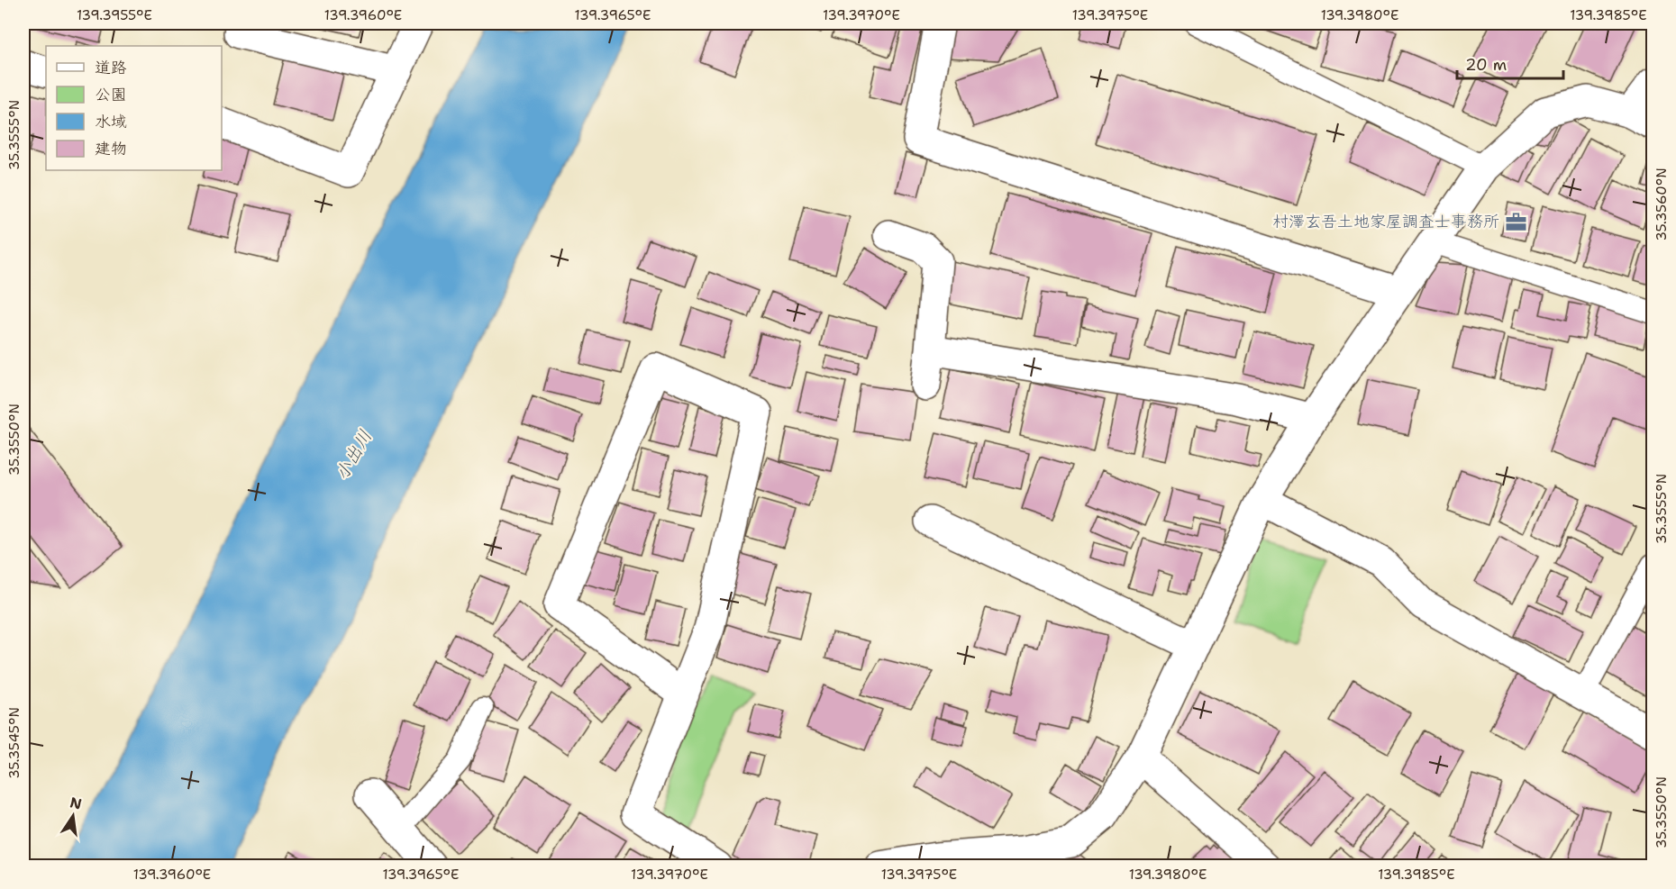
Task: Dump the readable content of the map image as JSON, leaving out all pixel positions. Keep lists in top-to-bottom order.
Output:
{
  "water": ["小出川"],
  "places": {
    "office": ["村澤玄吾土地家屋調査士事務所"]
  },
  "legend": [
    "道路",
    "公園",
    "水域",
    "建物"
  ],
  "scale_bar": "20 m",
  "north": "top",
  "coordinates": [
    "139.3955°E",
    "139.3960°E",
    "139.3965°E",
    "139.3970°E",
    "139.3975°E",
    "139.3980°E",
    "139.3985°E",
    "35.3555°N",
    "35.3560°N",
    "35.3550°N",
    "35.3545°N"
  ]
}
